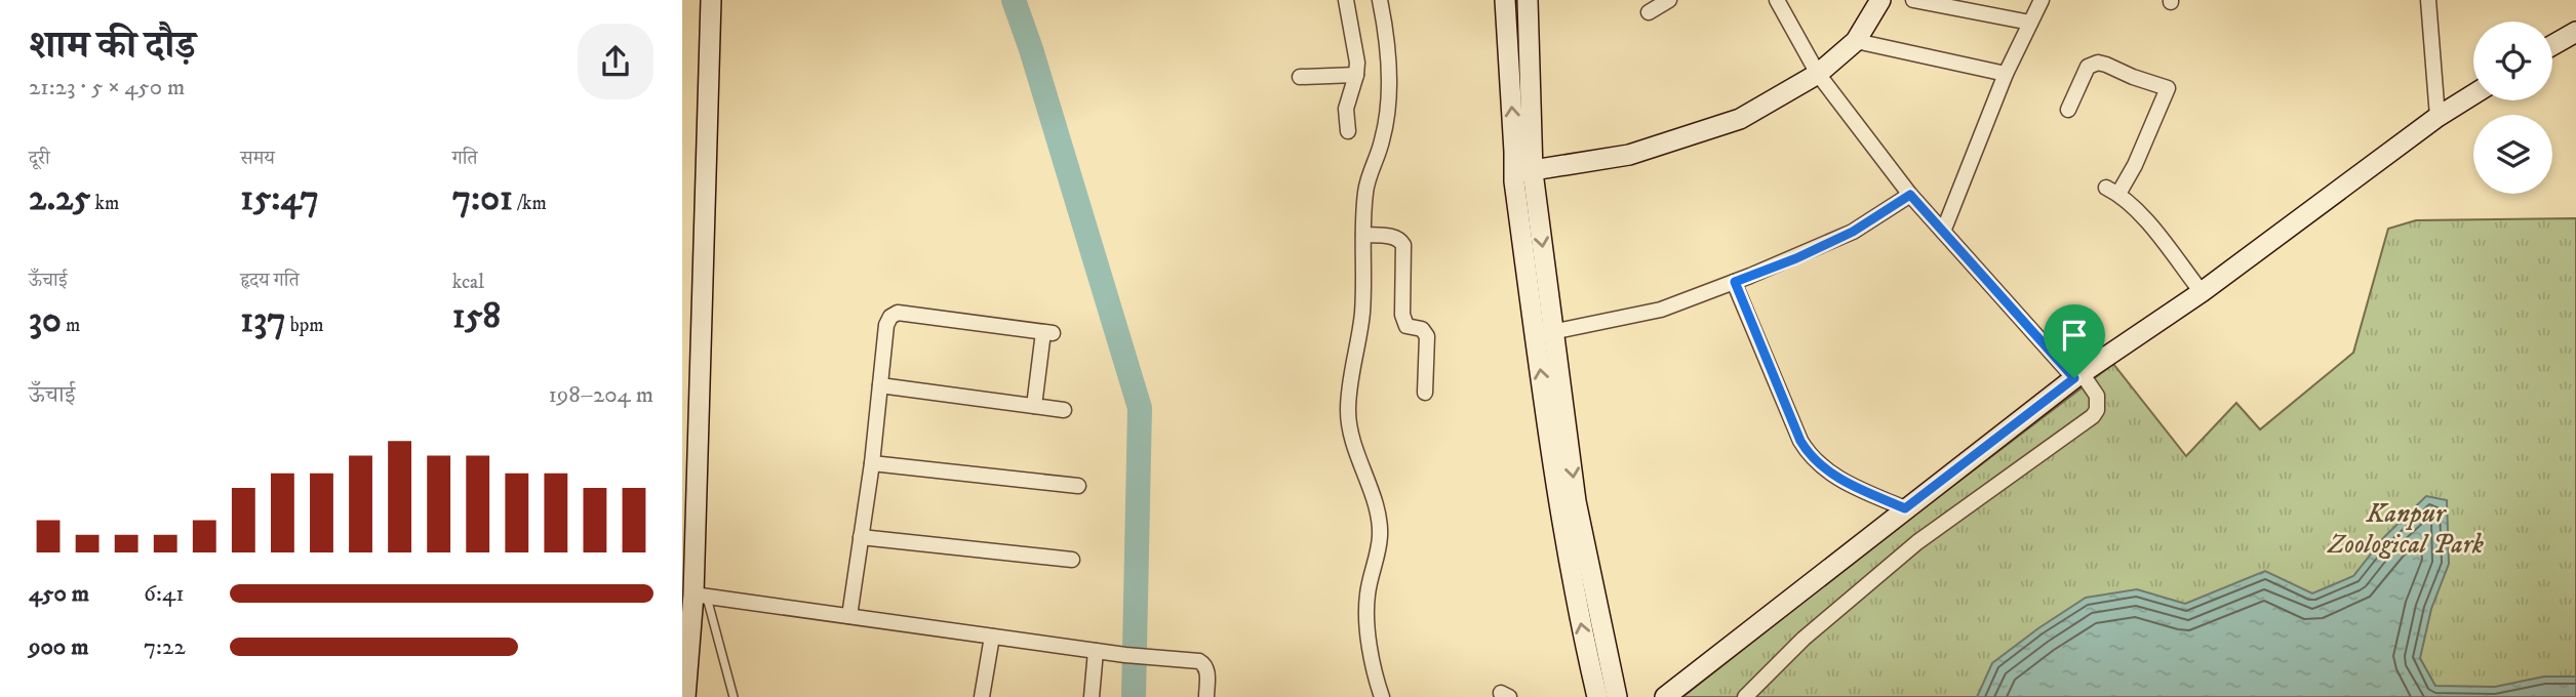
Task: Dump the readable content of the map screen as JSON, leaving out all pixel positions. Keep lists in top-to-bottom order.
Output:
{
  "parks": ["Kanpur Zoological Park"],
  "page": {
    "heading": ["शाम की दौड़", "21:23 · 5 × 450 m"],
    "stats": [
      ["दूरी", "2.25 km"],
      ["समय", "15:47"],
      ["गति", "7:01 /km"],
      ["ऊँचाई", "30 m"],
      ["हृदय गति", "137 bpm"],
      ["kcal", "158"]
    ],
    "chart": ["ऊँचाई", "198–204 m"],
    "list": [
      {
        "name": "450 m",
        "note": "6:41"
      },
      {
        "name": "900 m",
        "note": "7:22"
      }
    ]
  }
}
